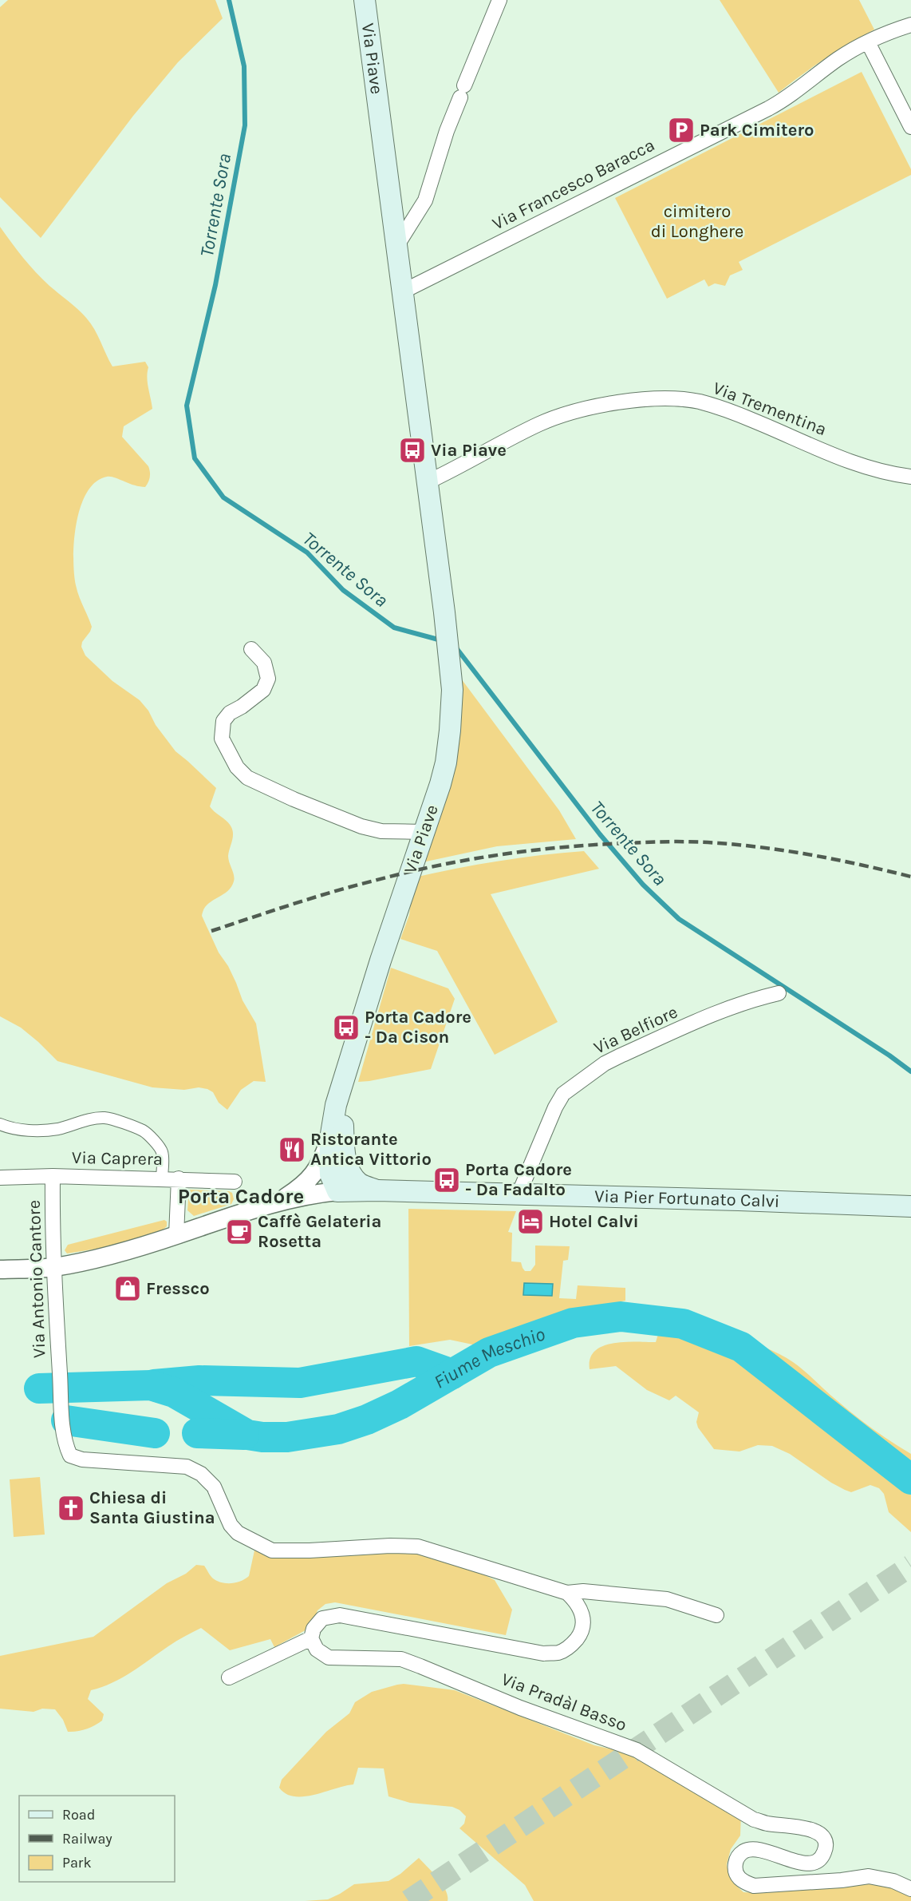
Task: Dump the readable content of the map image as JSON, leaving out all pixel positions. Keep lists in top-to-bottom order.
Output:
{
  "streets": {
    "main road": ["Via Piave", "Via Pier Fortunato Calvi"],
    "street": [
      "Via Francesco Baracca",
      "Via Trementina",
      "Via Belfiore",
      "Via Caprera",
      "Via Antonio Cantore",
      "Via Pradàl Basso"
    ]
  },
  "crossings": [
    ["Via Piave", "Via Francesco Baracca"],
    ["Via Piave", "Via Trementina"],
    ["Via Piave", "Via Pier Fortunato Calvi"],
    ["Via Belfiore", "Via Pier Fortunato Calvi"],
    ["Via Caprera", "Via Antonio Cantore"],
    ["Via Antonio Cantore", "Via Pradàl Basso"]
  ],
  "districts": ["Porta Cadore"],
  "water": ["Torrente Sora", "Fiume Meschio"],
  "parks": ["cimitero di Longhere"],
  "places": {
    "parking": ["Park Cimitero"],
    "bus stop": ["Via Piave", "Porta Cadore - Da Cison", "Porta Cadore - Da Fadalto"],
    "restaurant": ["Ristorante Antica Vittorio"],
    "hotel": ["Hotel Calvi"],
    "cafe": ["Caffè Gelateria Rosetta"],
    "shop": ["Fressco"],
    "church": ["Chiesa di Santa Giustina"]
  },
  "legend": ["Road", "Railway", "Park"]
}
